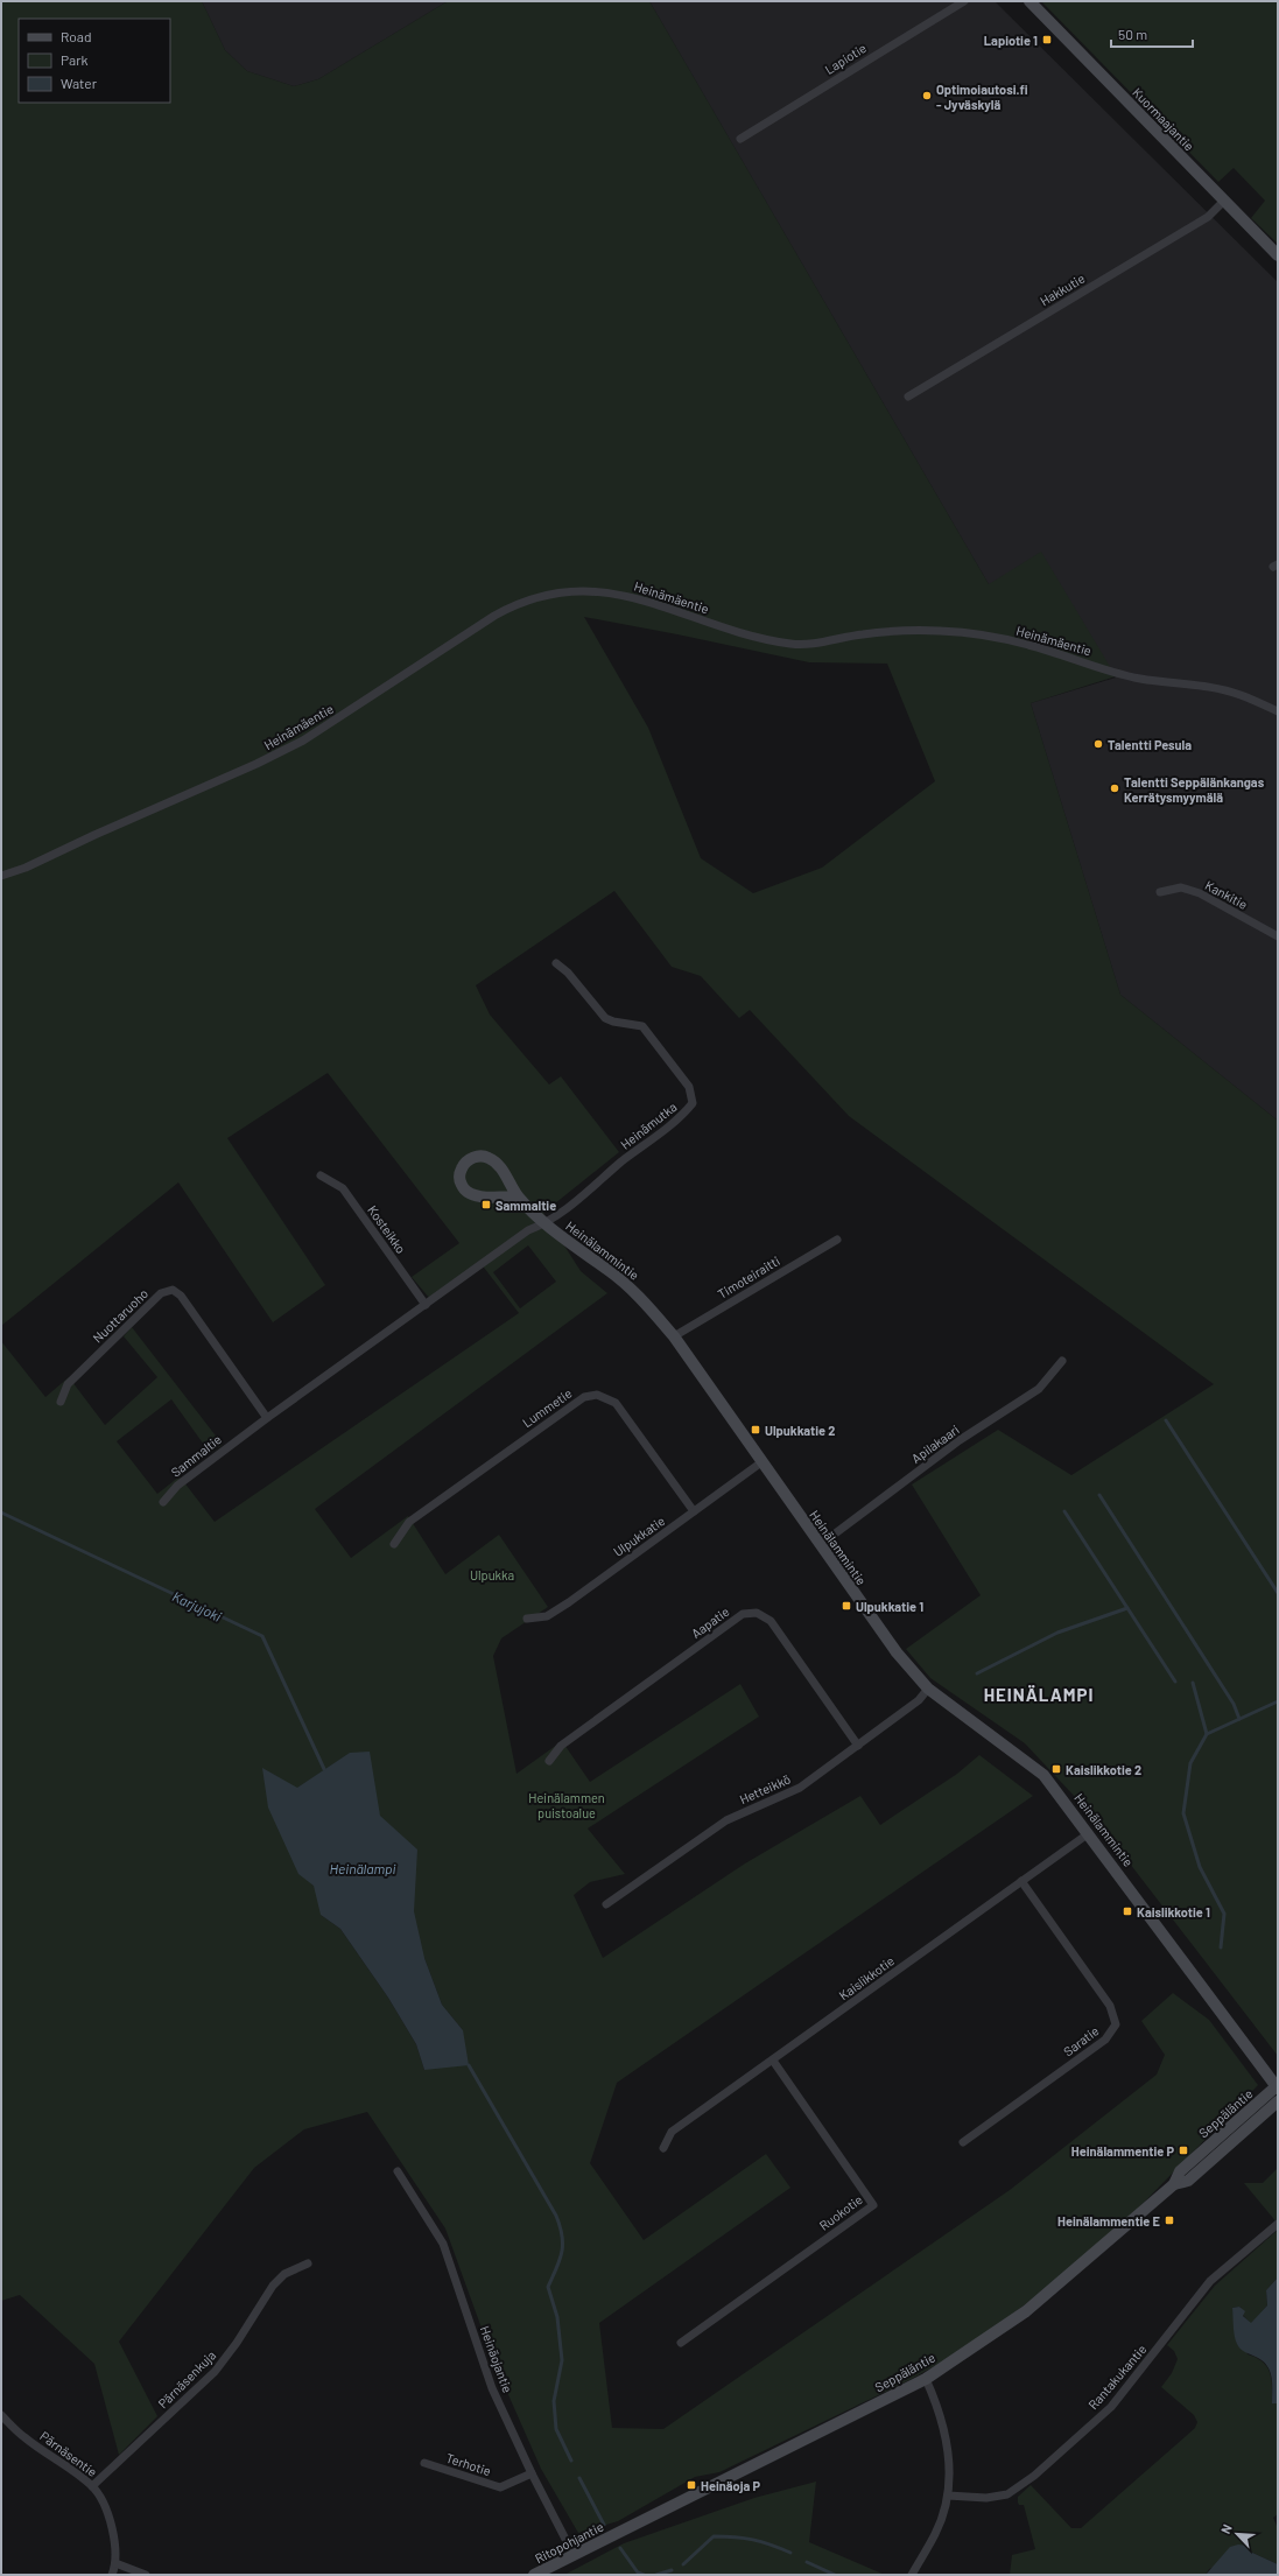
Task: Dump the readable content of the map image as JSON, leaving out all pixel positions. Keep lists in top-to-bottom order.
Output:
{
  "streets": {
    "street": [
      "Lapiotie",
      "Kuormaajantie",
      "Hakkutie",
      "Heinämäentie",
      "Kankitie",
      "Heinämutka",
      "Kosteikko",
      "Heinälammintie",
      "Timoteiraitti",
      "Nuottaruoho",
      "Lummetie",
      "Apilakaari",
      "Sammaltie",
      "Ulpukkatie",
      "Aapatie",
      "Hetteikkö",
      "Kaislikkotie",
      "Saratie",
      "Seppäläntie",
      "Ruokotie",
      "Heinäojantie",
      "Rantakukantie",
      "Pärnäsenkuja",
      "Pärnäsentie",
      "Terhotie",
      "Ritopohjantie"
    ]
  },
  "crossings": [
    ["Kuormaajantie", "Hakkutie"],
    ["Heinämutka", "Heinälammintie"],
    ["Heinämutka", "Sammaltie"],
    ["Kosteikko", "Sammaltie"],
    ["Heinälammintie", "Timoteiraitti"],
    ["Heinälammintie", "Apilakaari"],
    ["Heinälammintie", "Sammaltie"],
    ["Heinälammintie", "Ulpukkatie"],
    ["Heinälammintie", "Hetteikkö"],
    ["Heinälammintie", "Kaislikkotie"],
    ["Heinälammintie", "Seppäläntie"],
    ["Nuottaruoho", "Sammaltie"],
    ["Lummetie", "Ulpukkatie"],
    ["Aapatie", "Hetteikkö"],
    ["Kaislikkotie", "Saratie"],
    ["Kaislikkotie", "Ruokotie"],
    ["Seppäläntie", "Ritopohjantie"],
    ["Heinäojantie", "Terhotie"],
    ["Heinäojantie", "Ritopohjantie"],
    ["Pärnäsenkuja", "Pärnäsentie"]
  ],
  "districts": ["HEINÄLAMPI"],
  "water": ["Karjujoki", "Heinälampi"],
  "parks": ["Ulpukka", "Heinälammen puistoalue"],
  "places": {
    "transit": [
      "Lapiotie 1",
      "Sammaltie",
      "Ulpukkatie 2",
      "Ulpukkatie 1",
      "Kaislikkotie 2",
      "Kaislikkotie 1",
      "Heinälammentie P",
      "Heinälammentie E",
      "Heinäoja P"
    ],
    "other": ["Optimoiautosi.fi - Jyväskylä", "Talentti Pesula", "Talentti Seppälänkangas Kerrätysmyymälä"]
  },
  "legend": ["Road", "Park", "Water"],
  "scale_bar": "50 m",
  "north": "top left"
}
